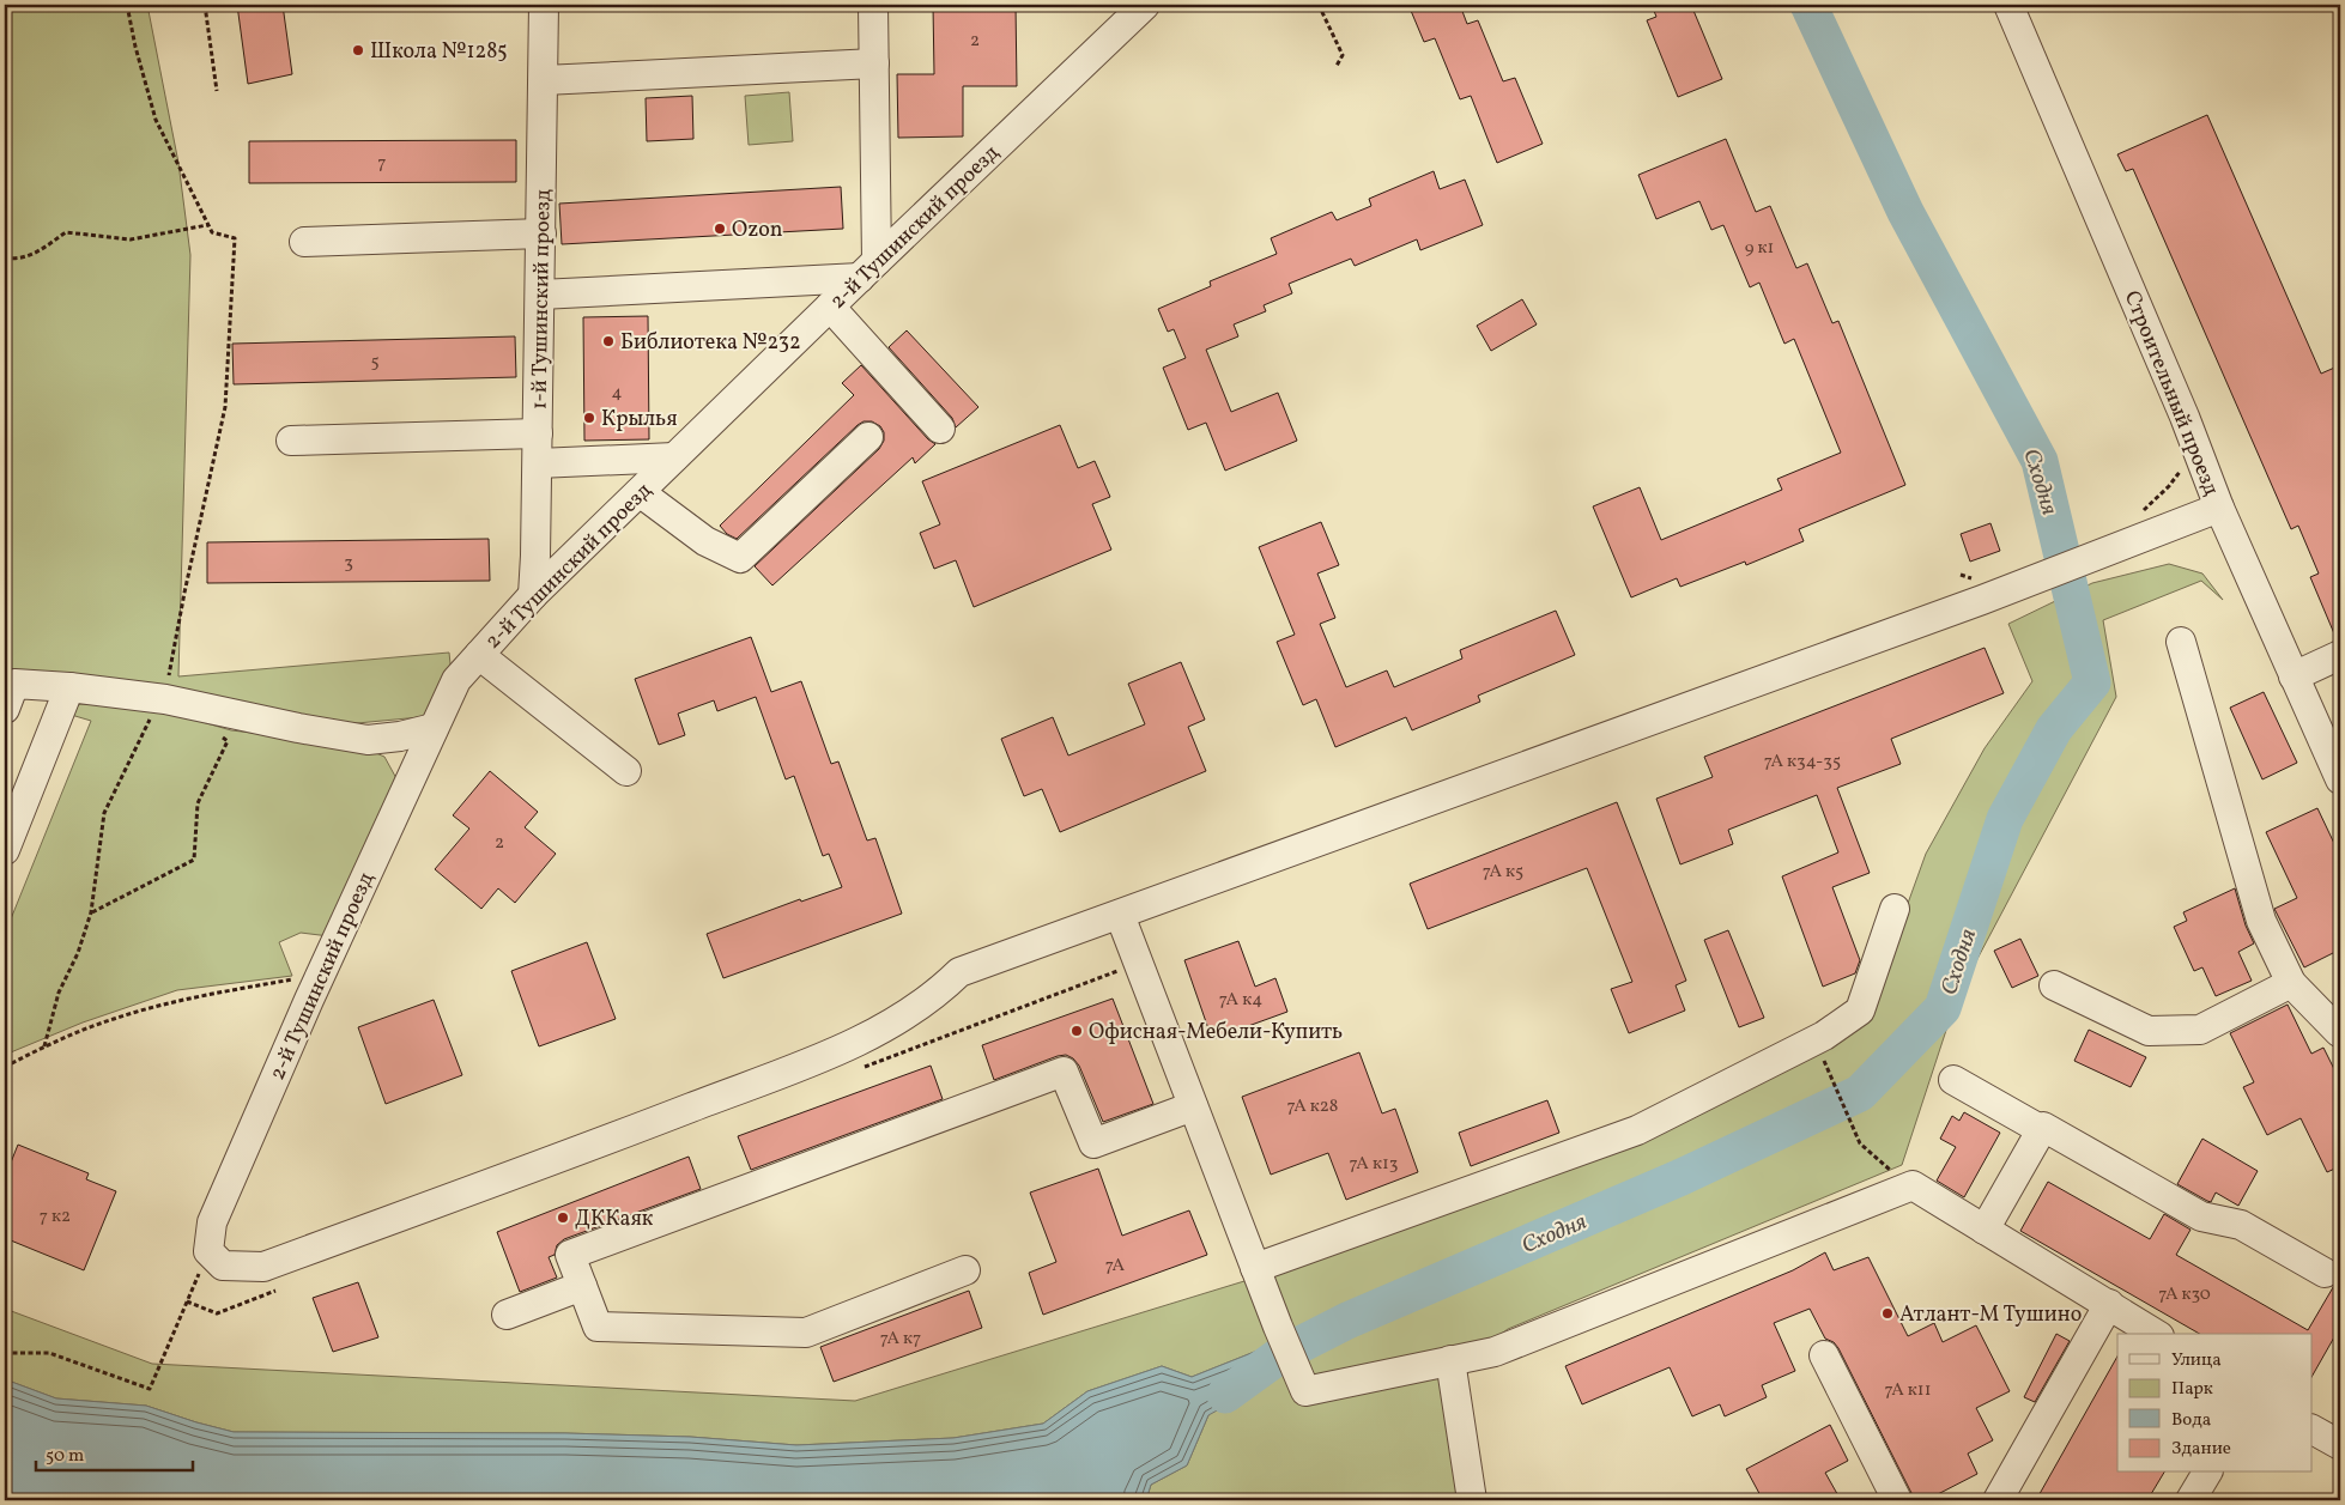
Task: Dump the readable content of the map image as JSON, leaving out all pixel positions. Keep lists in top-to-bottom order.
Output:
{
  "streets": {
    "street": ["2-й Тушинский проезд", "1-й Тушинский проезд", "Строительный проезд"]
  },
  "crossings": [
    ["2-й Тушинский проезд", "1-й Тушинский проезд"]
  ],
  "water": ["Сходня"],
  "places": [
    "Школа №1285",
    "Ozon",
    "Библиотека №232",
    "Крылья",
    "Офисная-Мебели-Купить",
    "ДККаяк",
    "Атлант-М Тушино"
  ],
  "house_numbers": [
    "2",
    "7",
    "9 к1",
    "5",
    "4",
    "3",
    "7А к34-35",
    "2",
    "7А к5",
    "7А к4",
    "7А к28",
    "7А к13",
    "7 к2",
    "7А",
    "7А к30",
    "7А к7",
    "7А к11"
  ],
  "legend": [
    "Улица",
    "Парк",
    "Вода",
    "Здание"
  ],
  "scale_bar": "50 m"
}
